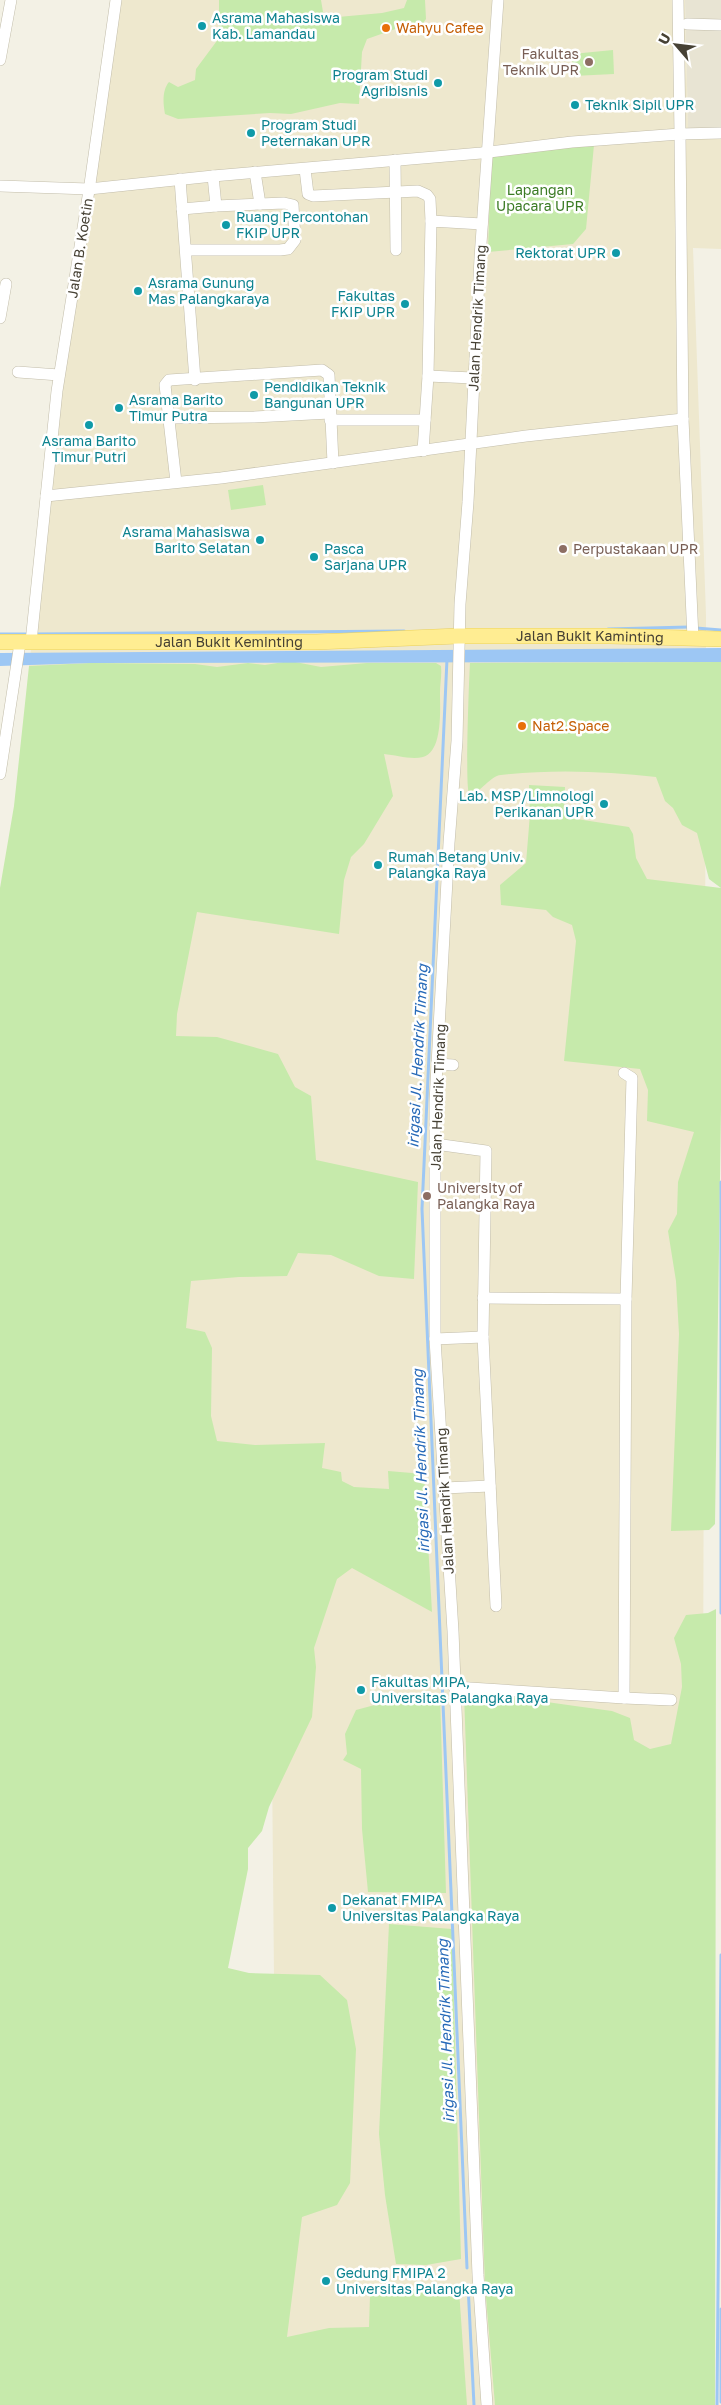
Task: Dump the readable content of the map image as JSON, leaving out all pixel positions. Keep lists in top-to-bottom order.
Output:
{
  "streets": {
    "main road": ["Jalan Bukit Kaminting", "Jalan Bukit Keminting"],
    "street": ["Jalan B. Koetin", "Jalan Hendrik Timang"]
  },
  "crossings": [
    ["Jalan B. Koetin", "Jalan Bukit Keminting"],
    ["Jalan Hendrik Timang", "Jalan Bukit Kaminting"],
    ["Jalan Hendrik Timang", "Jalan Bukit Keminting"],
    ["Jalan Bukit Kaminting", "Jalan Bukit Keminting"]
  ],
  "water": ["irigasi Jl. Hendrik Timang"],
  "parks": ["Lapangan Upacara UPR"],
  "places": [
    "Asrama Mahasiswa Kab. Lamandau",
    "Wahyu Cafee",
    "Fakultas Teknik UPR",
    "Program Studi Agribisnis",
    "Teknik Sipil UPR",
    "Program Studi Peternakan UPR",
    "Ruang Percontohan FKIP UPR",
    "Rektorat UPR",
    "Asrama Gunung Mas Palangkaraya",
    "Fakultas FKIP UPR",
    "Pendidikan Teknik Bangunan UPR",
    "Asrama Barito Timur Putra",
    "Asrama Barito Timur Putri",
    "Asrama Mahasiswa Barito Selatan",
    "Perpustakaan UPR",
    "Pasca Sarjana UPR",
    "Nat2.Space",
    "Lab. MSP/Limnologi Perikanan UPR",
    "Rumah Betang Univ. Palangka Raya",
    "University of Palangka Raya",
    "Fakultas MIPA, Universitas Palangka Raya",
    "Dekanat FMIPA Universitas Palangka Raya",
    "Gedung FMIPA 2 Universitas Palangka Raya"
  ],
  "north": "top left"
}
